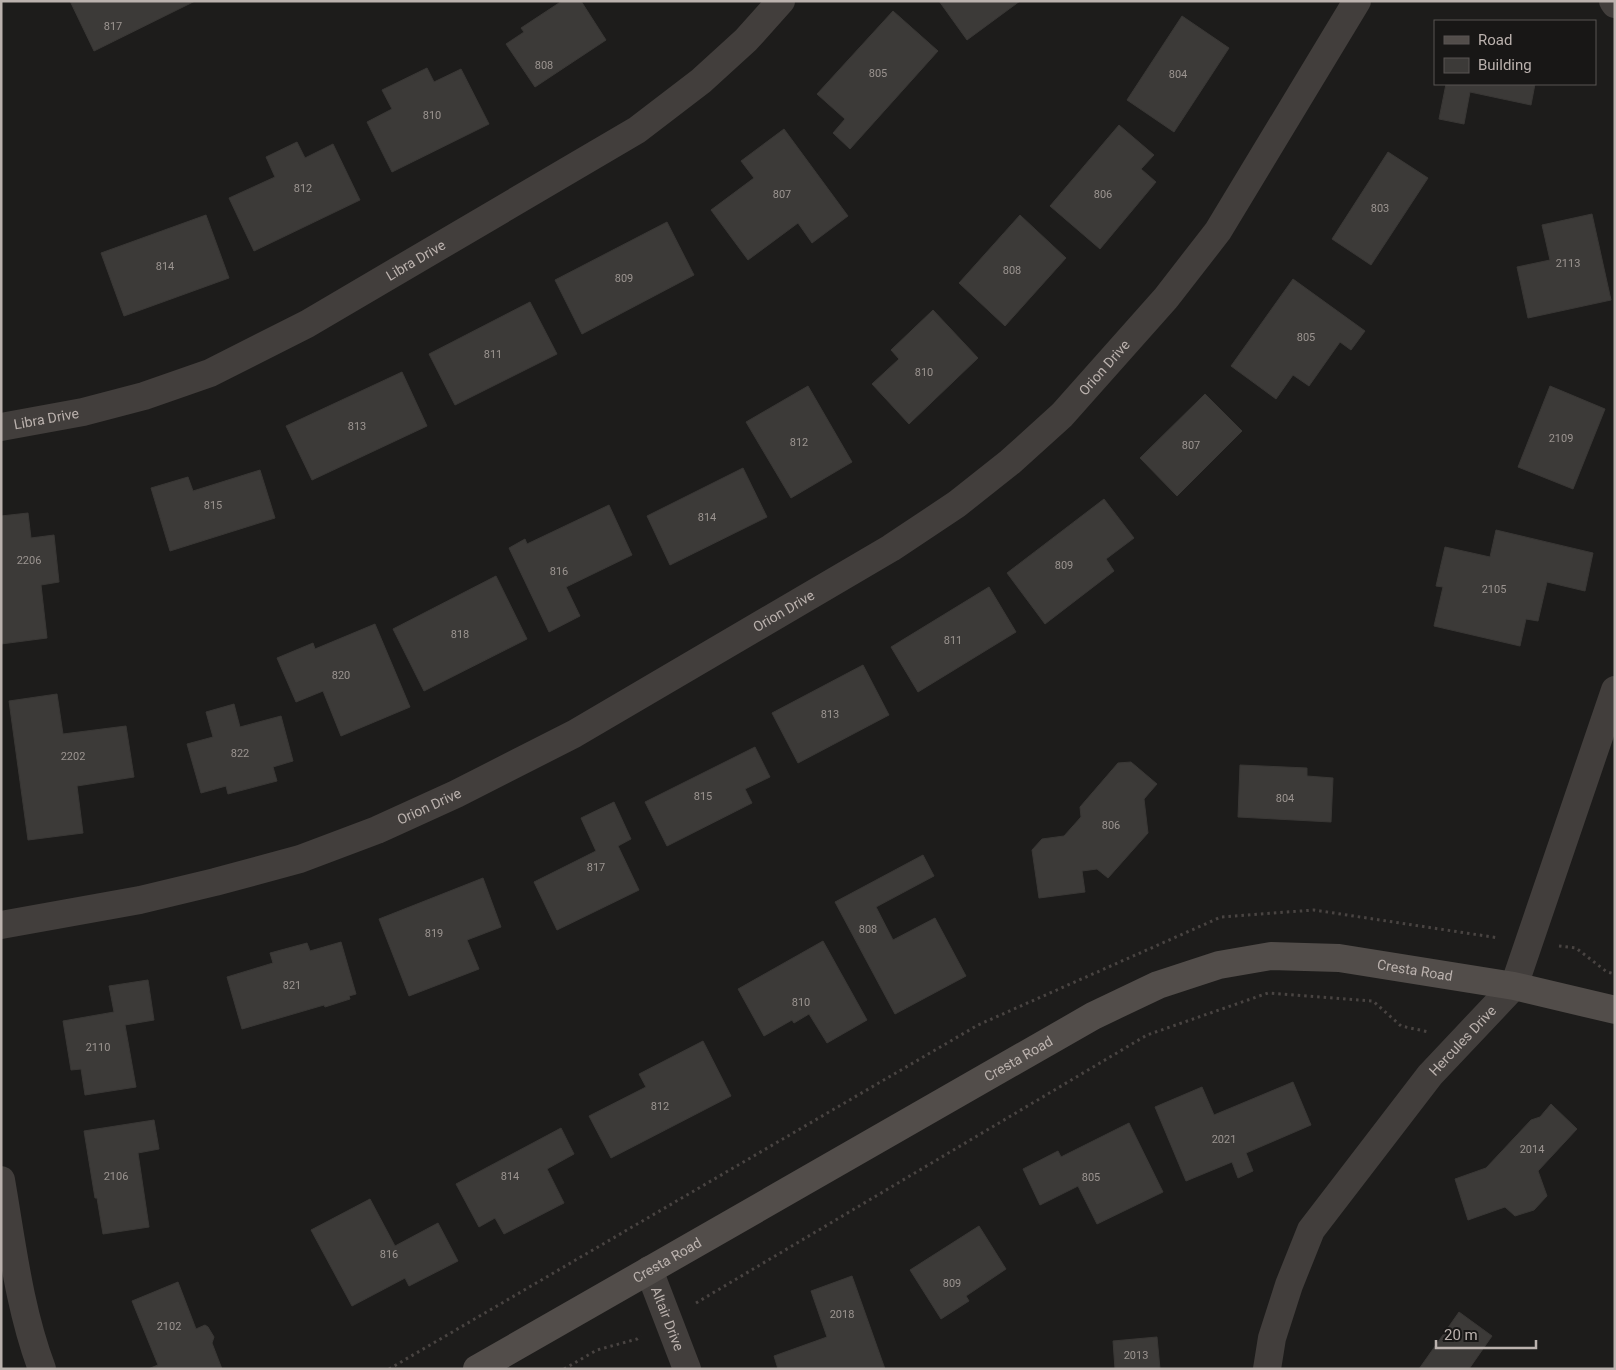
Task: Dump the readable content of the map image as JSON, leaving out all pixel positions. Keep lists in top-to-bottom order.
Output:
{
  "streets": {
    "main road": ["Cresta Road"],
    "street": [
      "Libra Drive",
      "Orion Drive",
      "Hercules Drive",
      "Altair Drive"
    ]
  },
  "crossings": [
    ["Cresta Road", "Hercules Drive"],
    ["Cresta Road", "Altair Drive"]
  ],
  "house_numbers": [
    "817",
    "808",
    "805",
    "804",
    "810",
    "812",
    "807",
    "806",
    "803",
    "2113",
    "814",
    "808",
    "809",
    "805",
    "811",
    "810",
    "813",
    "2109",
    "812",
    "807",
    "815",
    "814",
    "2206",
    "809",
    "816",
    "2105",
    "818",
    "811",
    "820",
    "813",
    "822",
    "2202",
    "815",
    "804",
    "806",
    "817",
    "808",
    "819",
    "821",
    "810",
    "2110",
    "812",
    "2021",
    "2014",
    "2106",
    "814",
    "805",
    "816",
    "809",
    "2018",
    "2102",
    "2013"
  ],
  "legend": ["Road", "Building"],
  "scale_bar": "20 m"
}
